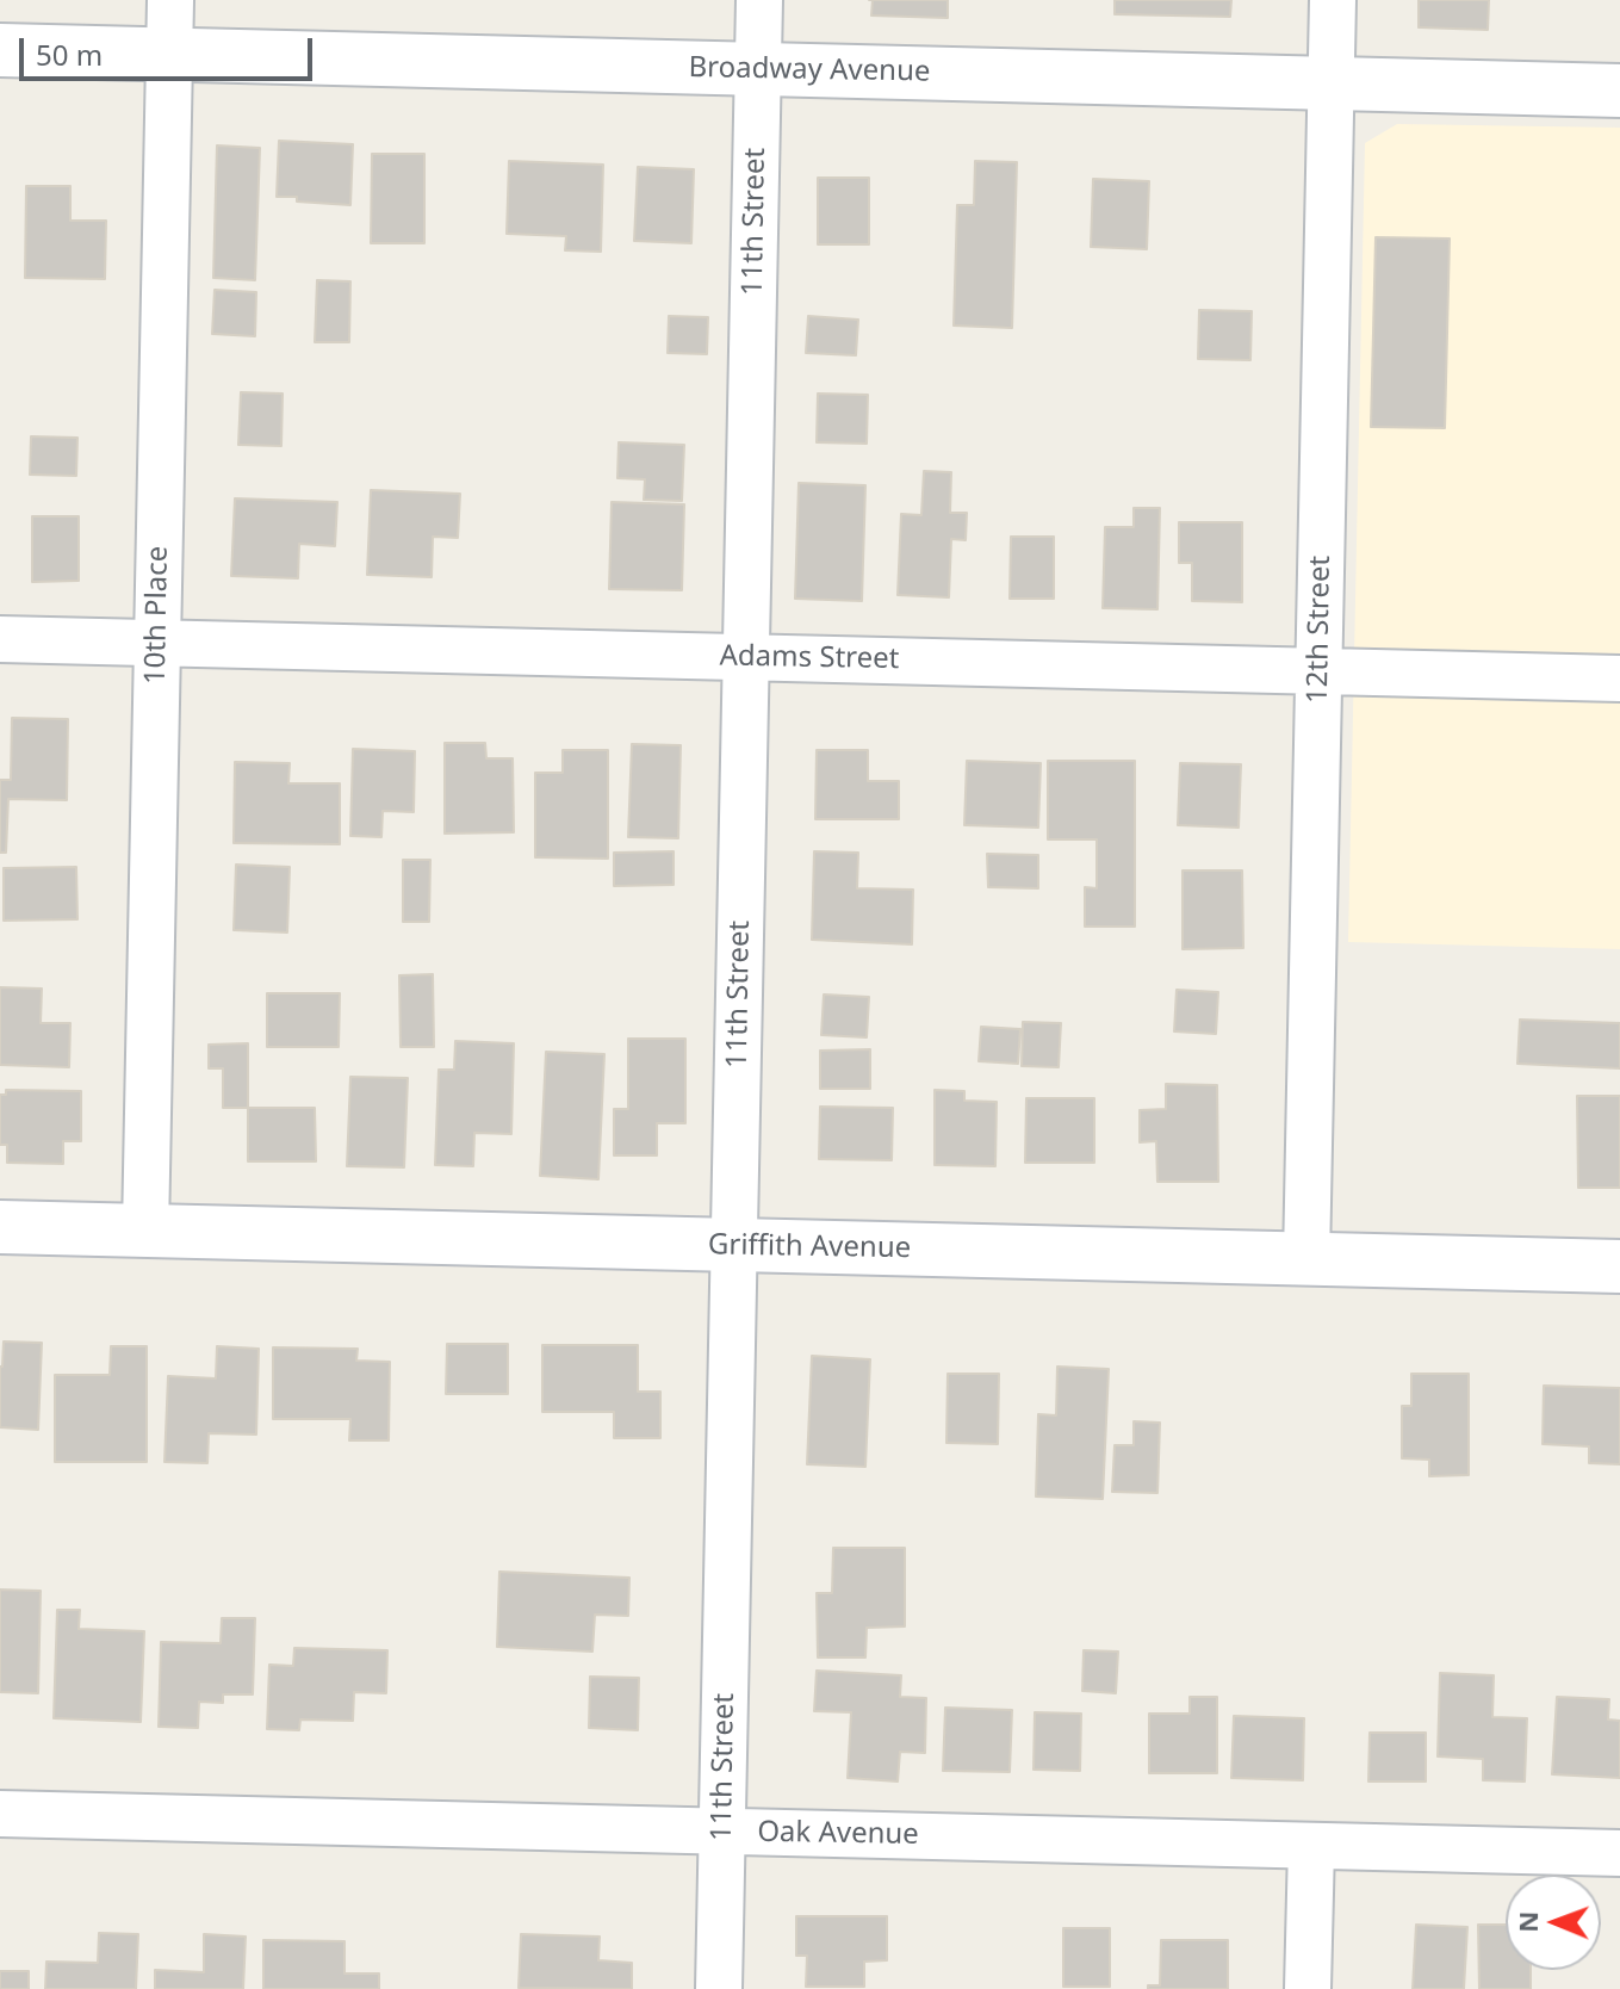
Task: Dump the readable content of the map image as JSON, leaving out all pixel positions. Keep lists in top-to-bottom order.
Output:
{
  "streets": {
    "main road": ["Broadway Avenue", "Griffith Avenue"],
    "street": [
      "11th Street",
      "10th Place",
      "12th Street",
      "Adams Street",
      "Oak Avenue"
    ]
  },
  "crossings": [
    ["Broadway Avenue", "11th Street"],
    ["Broadway Avenue", "10th Place"],
    ["Broadway Avenue", "12th Street"],
    ["11th Street", "Adams Street"],
    ["11th Street", "Griffith Avenue"],
    ["11th Street", "Oak Avenue"],
    ["10th Place", "Adams Street"],
    ["10th Place", "Griffith Avenue"],
    ["12th Street", "Adams Street"],
    ["12th Street", "Griffith Avenue"]
  ],
  "scale_bar": "50 m",
  "north": "left"
}
